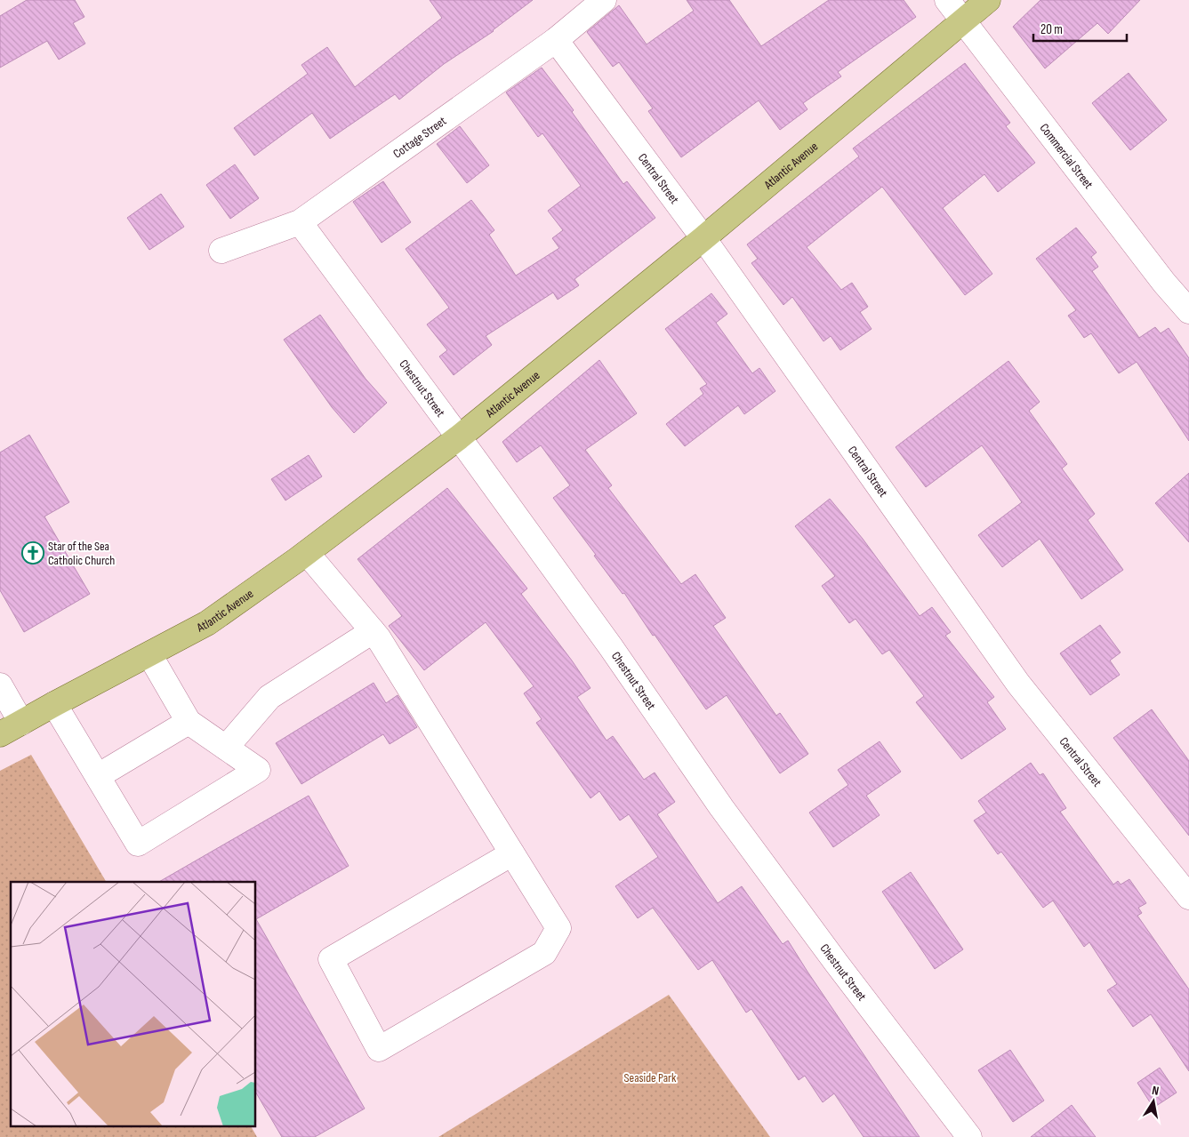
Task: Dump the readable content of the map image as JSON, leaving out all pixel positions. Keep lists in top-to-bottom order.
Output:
{
  "streets": {
    "main road": ["Atlantic Avenue"],
    "street": [
      "Cottage Street",
      "Commercial Street",
      "Central Street",
      "Chestnut Street"
    ]
  },
  "crossings": [
    ["Cottage Street", "Central Street"],
    ["Cottage Street", "Chestnut Street"],
    ["Commercial Street", "Atlantic Avenue"],
    ["Atlantic Avenue", "Central Street"],
    ["Atlantic Avenue", "Chestnut Street"]
  ],
  "parks": ["Seaside Park"],
  "places": {
    "church": ["Star of the Sea Catholic Church"]
  },
  "scale_bar": "20 m",
  "north": "top"
}
